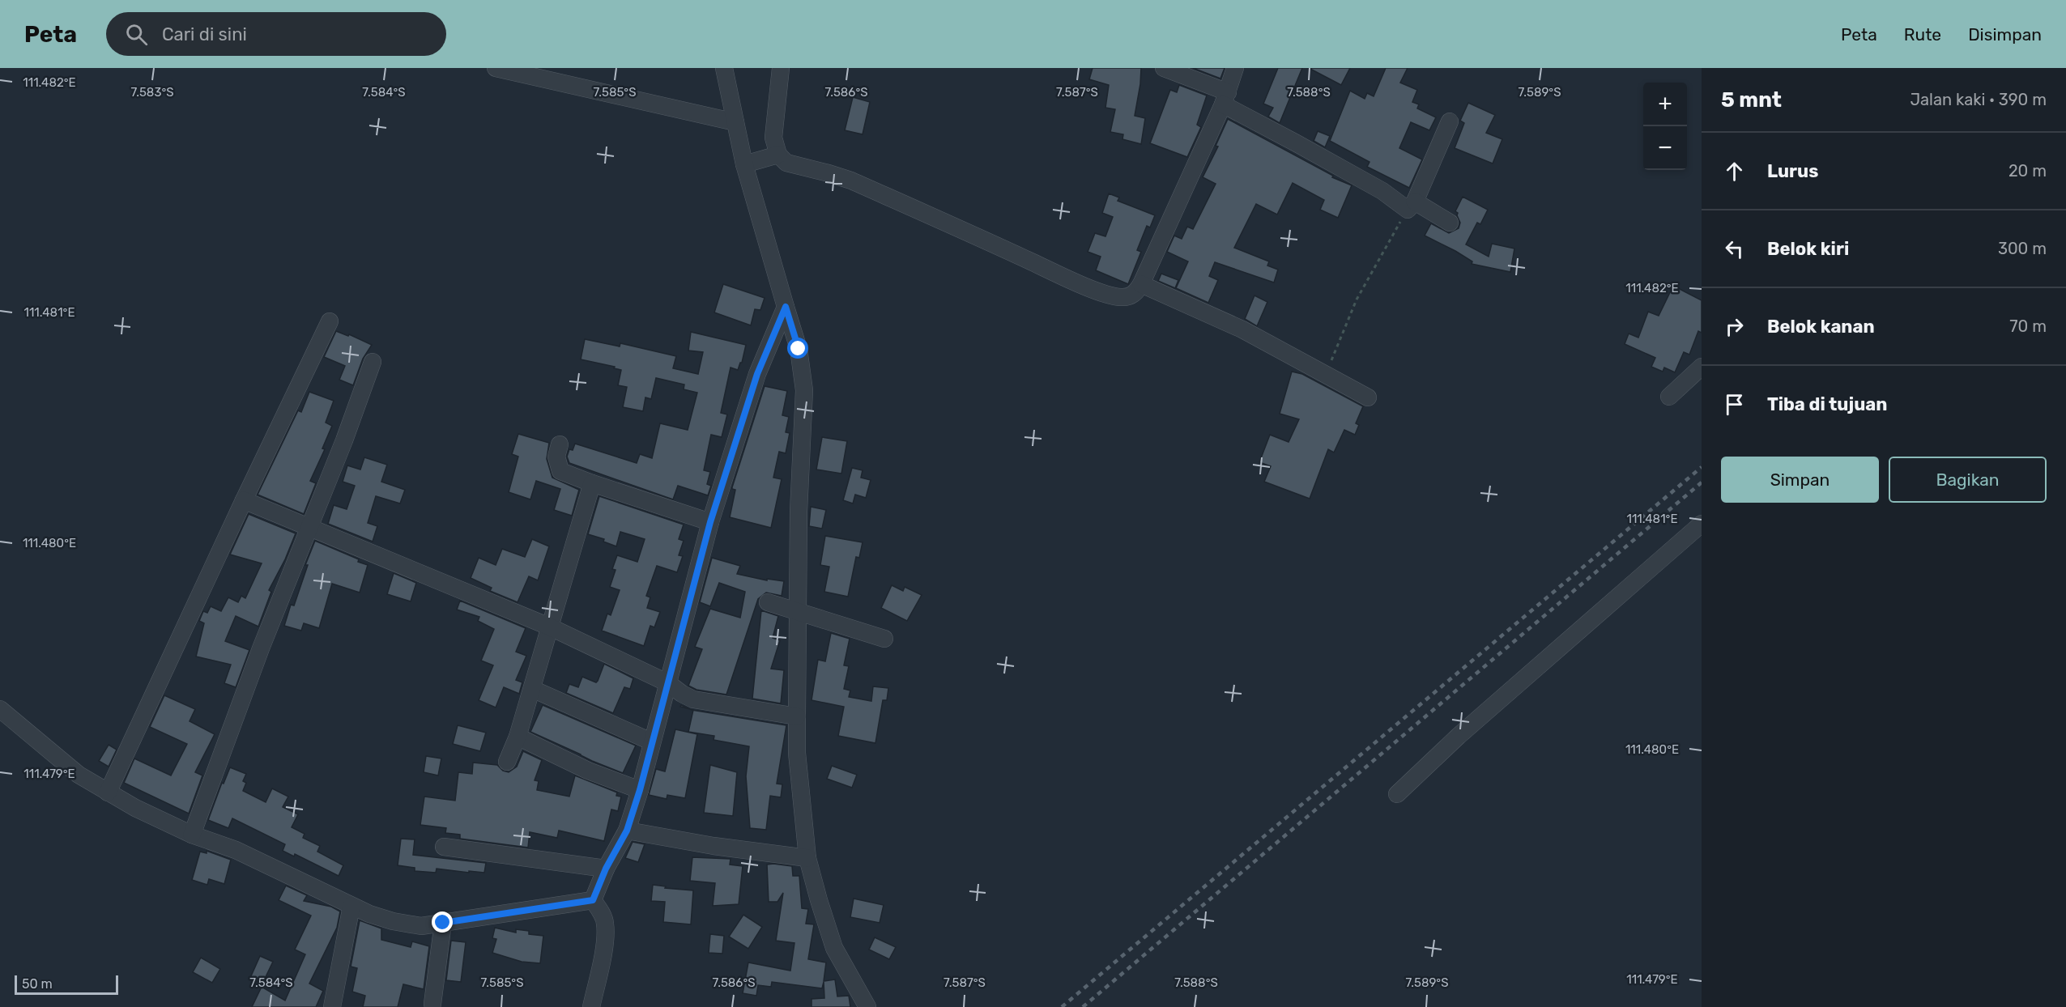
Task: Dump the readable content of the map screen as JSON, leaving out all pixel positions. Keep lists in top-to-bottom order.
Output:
{
  "scale_bar": "50 m",
  "page": {
    "header": "Peta",
    "search": "Cari di sini",
    "nav": ["Peta", "Rute", "Disimpan"],
    "heading": ["5 mnt", "Jalan kaki · 390 m"],
    "map_buttons": ["+", "−"],
    "list": [
      ["Lurus", "20 m"],
      ["Belok kiri", "300 m"],
      ["Belok kanan", "70 m"],
      "Tiba di tujuan"
    ],
    "buttons": ["Simpan", "Bagikan"],
    "scale": "50 m"
  },
  "coordinates": [
    "111.482°E",
    "7.583°S",
    "7.584°S",
    "7.585°S",
    "7.586°S",
    "7.587°S",
    "7.588°S",
    "7.589°S",
    "111.481°E",
    "111.480°E",
    "111.479°E"
  ]
}
